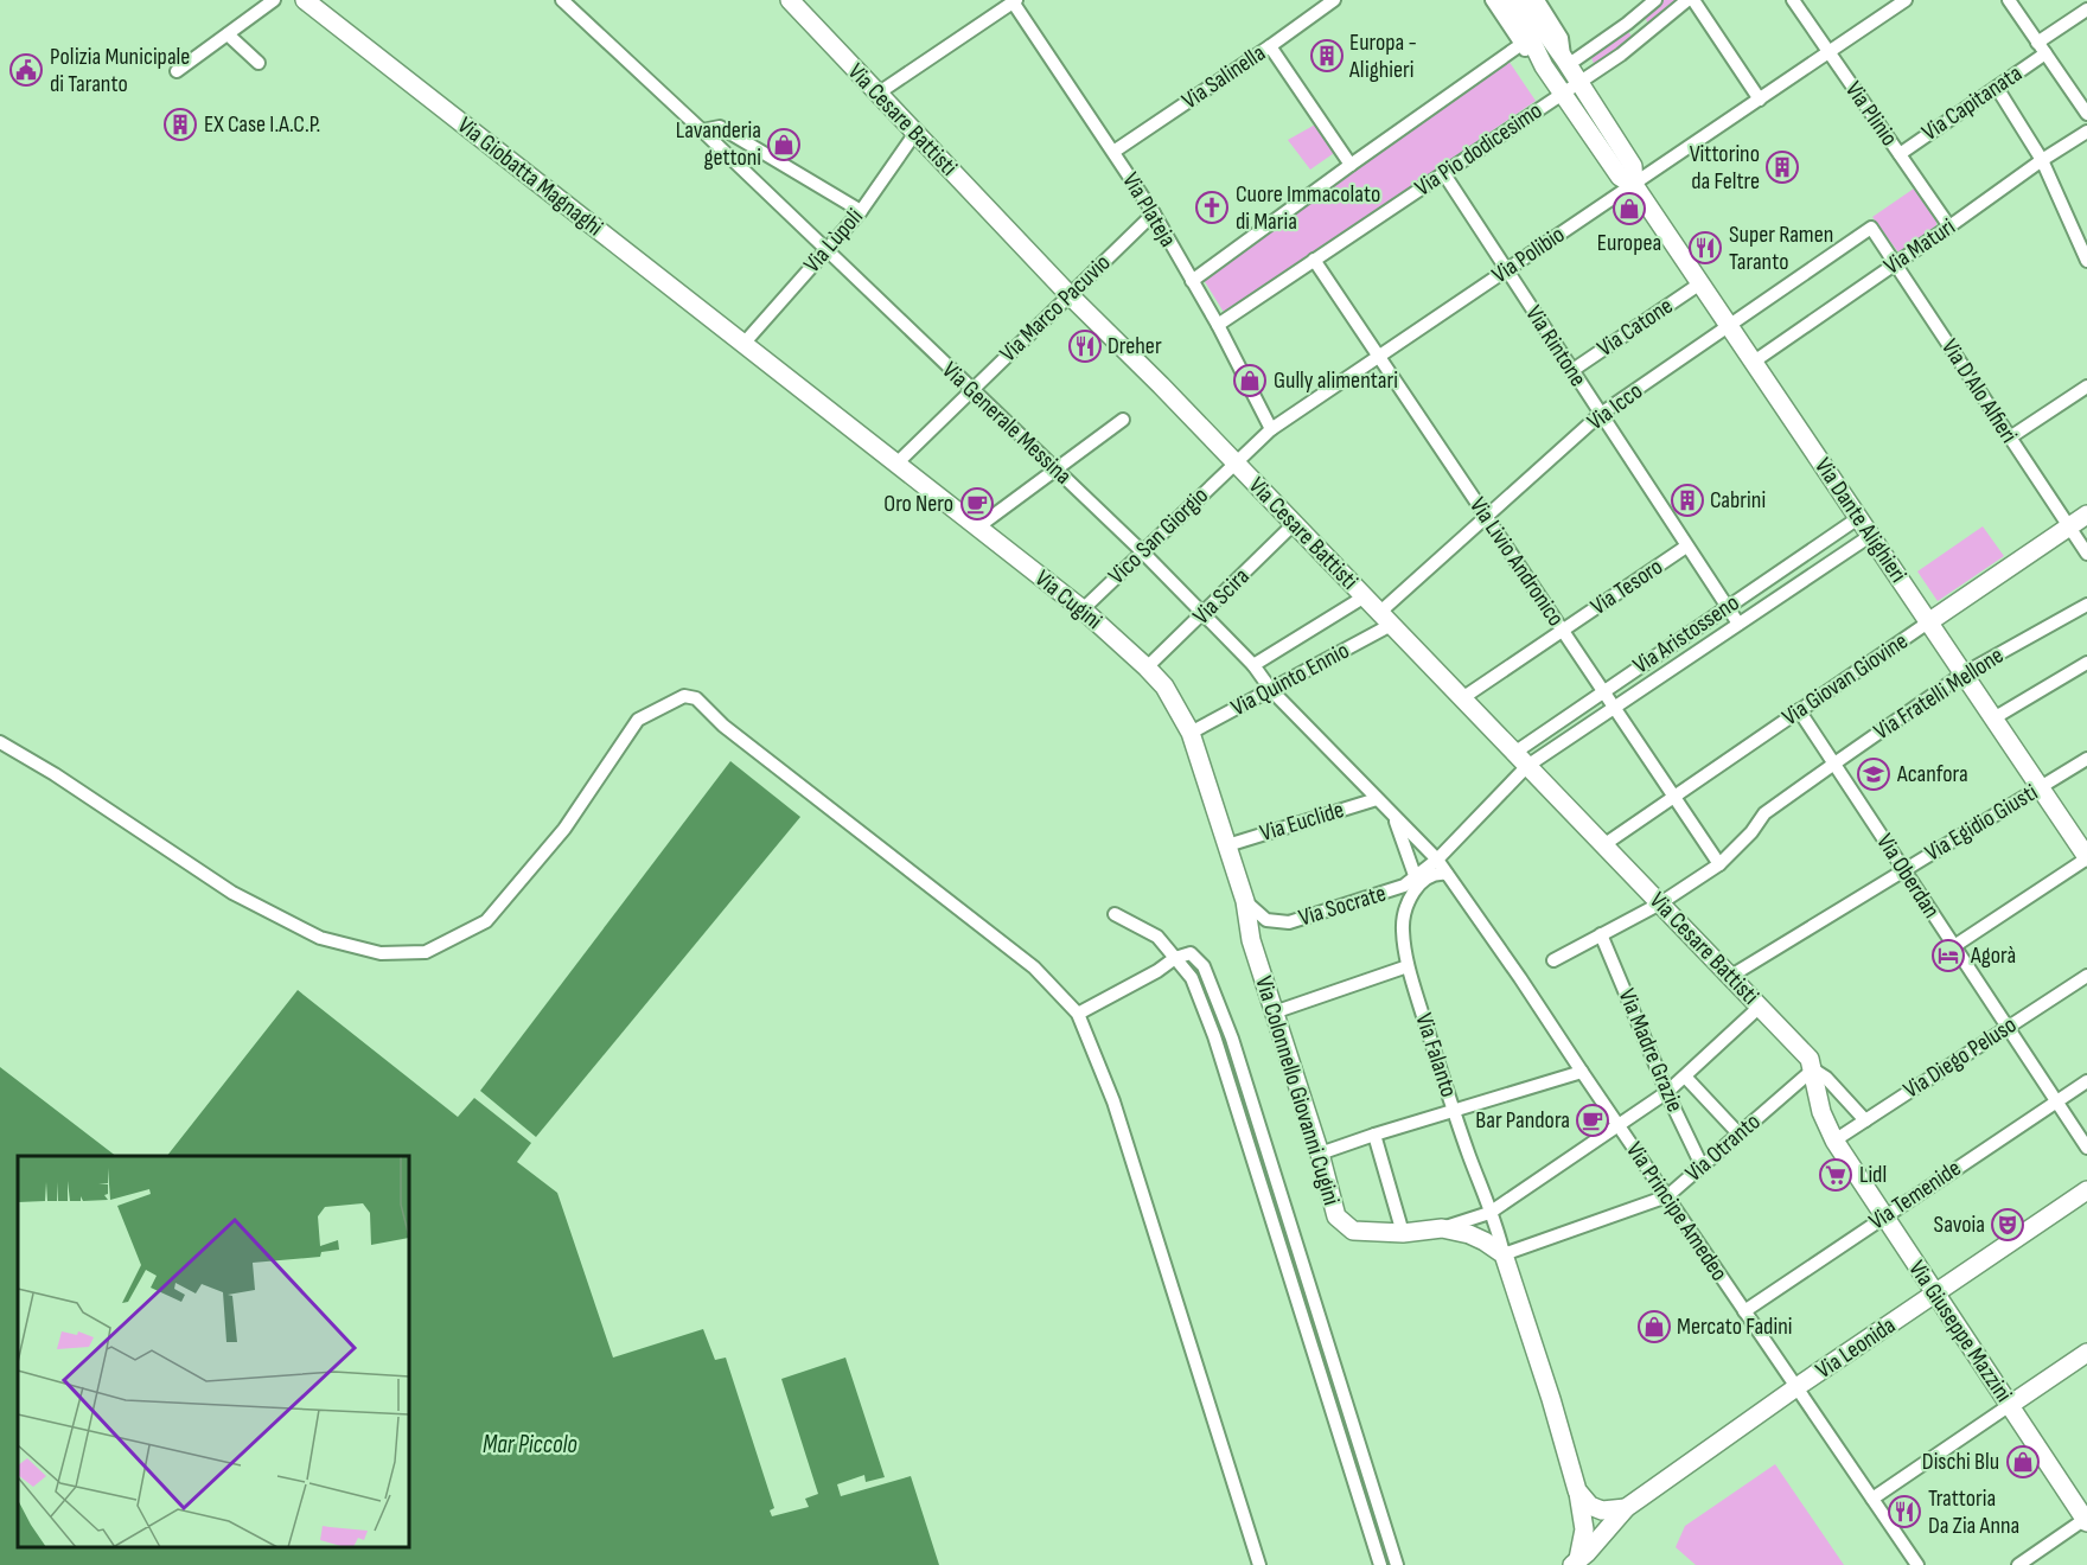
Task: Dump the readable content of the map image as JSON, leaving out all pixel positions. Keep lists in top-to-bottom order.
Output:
{
  "streets": {
    "main road": [
      "Via Cesare Battisti",
      "Via Giobatta Magnaghi",
      "Via Dante Alighieri",
      "Via Cugini",
      "Via Giovan Giovine",
      "Via Falanto",
      "Via Colonnello Giovanni Cugini",
      "Via Giuseppe Mazzini",
      "Via Leonida"
    ],
    "street": [
      "Via Salinella",
      "Via Capitanata",
      "Via Plinio",
      "Via Pio dodicesimo",
      "Via Plateja",
      "Via Lùpoli",
      "Via Maturi",
      "Via Polibio",
      "Via Marco Pacuvio",
      "Via Catone",
      "Via Rintone",
      "Via D'Alo Alfieri",
      "Via Icco",
      "Via Generale Messina",
      "Vico San Giorgio",
      "Via Livio Andronico",
      "Via Tesoro",
      "Via Scira",
      "Via Aristosseno",
      "Via Quinto Ennio",
      "Via Fratelli Mellone",
      "Via Euclide",
      "Via Egidio Giusti",
      "Via Oberdan",
      "Via Socrate",
      "Via Madre Grazie",
      "Via Diego Peluso",
      "Via Otranto",
      "Via Temenide",
      "Via Principe Amedeo"
    ]
  },
  "crossings": [
    ["Via Salinella", "Via Plateja"],
    ["Via Capitanata", "Via Plinio"],
    ["Via Plinio", "Via Maturi"],
    ["Via Plinio", "Via Polibio"],
    ["Via Cesare Battisti", "Via Lùpoli"],
    ["Via Cesare Battisti", "Via Polibio"],
    ["Via Cesare Battisti", "Via Marco Pacuvio"],
    ["Via Cesare Battisti", "Via Icco"],
    ["Via Cesare Battisti", "Vico San Giorgio"],
    ["Via Cesare Battisti", "Via Tesoro"],
    ["Via Cesare Battisti", "Via Scira"],
    ["Via Cesare Battisti", "Via Aristosseno"],
    ["Via Cesare Battisti", "Via Quinto Ennio"],
    ["Via Cesare Battisti", "Via Giovan Giovine"],
    ["Via Cesare Battisti", "Via Fratelli Mellone"],
    ["Via Cesare Battisti", "Via Egidio Giusti"],
    ["Via Cesare Battisti", "Via Otranto"],
    ["Via Cesare Battisti", "Via Giuseppe Mazzini"],
    ["Via Pio dodicesimo", "Via Plateja"],
    ["Via Pio dodicesimo", "Via Rintone"],
    ["Via Pio dodicesimo", "Via Dante Alighieri"],
    ["Via Pio dodicesimo", "Via Livio Andronico"],
    ["Via Giobatta Magnaghi", "Via Lùpoli"],
    ["Via Giobatta Magnaghi", "Via Cugini"],
    ["Via Plateja", "Via Polibio"],
    ["Via Plateja", "Via Marco Pacuvio"],
    ["Via Lùpoli", "Via Generale Messina"],
    ["Via Lùpoli", "Via Cugini"],
    ["Via Maturi", "Via D'Alo Alfieri"],
    ["Via Maturi", "Via Dante Alighieri"],
    ["Via Polibio", "Via Rintone"],
    ["Via Polibio", "Via Dante Alighieri"],
    ["Via Polibio", "Vico San Giorgio"],
    ["Via Polibio", "Via Livio Andronico"],
    ["Via Marco Pacuvio", "Via Generale Messina"],
    ["Via Marco Pacuvio", "Via Cugini"],
    ["Via Catone", "Via Rintone"],
    ["Via Catone", "Via Dante Alighieri"],
    ["Via Rintone", "Via Icco"],
    ["Via Rintone", "Via Tesoro"],
    ["Via Rintone", "Via Aristosseno"],
    ["Via D'Alo Alfieri", "Via Icco"],
    ["Via D'Alo Alfieri", "Via Giovan Giovine"],
    ["Via Icco", "Via Dante Alighieri"],
    ["Via Icco", "Via Livio Andronico"],
    ["Via Icco", "Via Quinto Ennio"],
    ["Via Generale Messina", "Vico San Giorgio"],
    ["Via Generale Messina", "Via Scira"],
    ["Via Generale Messina", "Via Quinto Ennio"],
    ["Via Generale Messina", "Via Euclide"],
    ["Via Generale Messina", "Via Socrate"],
    ["Via Generale Messina", "Via Principe Amedeo"],
    ["Via Dante Alighieri", "Via Aristosseno"],
    ["Via Dante Alighieri", "Via Giovan Giovine"],
    ["Via Dante Alighieri", "Via Fratelli Mellone"],
    ["Via Dante Alighieri", "Via Egidio Giusti"],
    ["Vico San Giorgio", "Via Cugini"],
    ["Via Livio Andronico", "Via Tesoro"],
    ["Via Livio Andronico", "Via Aristosseno"],
    ["Via Livio Andronico", "Via Giovan Giovine"],
    ["Via Livio Andronico", "Via Fratelli Mellone"],
    ["Via Scira", "Via Cugini"],
    ["Via Cugini", "Via Quinto Ennio"],
    ["Via Cugini", "Via Euclide"],
    ["Via Cugini", "Via Socrate"],
    ["Via Cugini", "Via Colonnello Giovanni Cugini"],
    ["Via Giovan Giovine", "Via Oberdan"],
    ["Via Fratelli Mellone", "Via Oberdan"],
    ["Via Fratelli Mellone", "Via Madre Grazie"],
    ["Via Egidio Giusti", "Via Oberdan"],
    ["Via Oberdan", "Via Diego Peluso"],
    ["Via Oberdan", "Via Temenide"],
    ["Via Socrate", "Via Principe Amedeo"],
    ["Via Madre Grazie", "Via Otranto"],
    ["Via Falanto", "Via Otranto"],
    ["Via Falanto", "Via Leonida"],
    ["Via Diego Peluso", "Via Giuseppe Mazzini"],
    ["Via Otranto", "Via Principe Amedeo"],
    ["Via Otranto", "Via Giuseppe Mazzini"],
    ["Via Temenide", "Via Principe Amedeo"],
    ["Via Temenide", "Via Giuseppe Mazzini"],
    ["Via Principe Amedeo", "Via Leonida"],
    ["Via Giuseppe Mazzini", "Via Leonida"]
  ],
  "water": ["Mar Piccolo"],
  "places": {
    "building": [
      "Europa - Alighieri",
      "EX Case I.A.C.P.",
      "Vittorino da Feltre",
      "Cabrini"
    ],
    "public building": ["Polizia Municipale di Taranto"],
    "shop": [
      "Lavanderia gettoni",
      "Europea",
      "Gully alimentari",
      "Mercato Fadini",
      "Dischi Blu"
    ],
    "church": ["Cuore Immacolato di Maria"],
    "restaurant": ["Super Ramen Taranto", "Dreher", "Trattoria Da Zia Anna"],
    "cafe": ["Oro Nero", "Bar Pandora"],
    "school or university": ["Acanfora"],
    "hotel": ["Agorà"],
    "supermarket": ["Lidl"],
    "theatre": ["Savoia"]
  }
}
